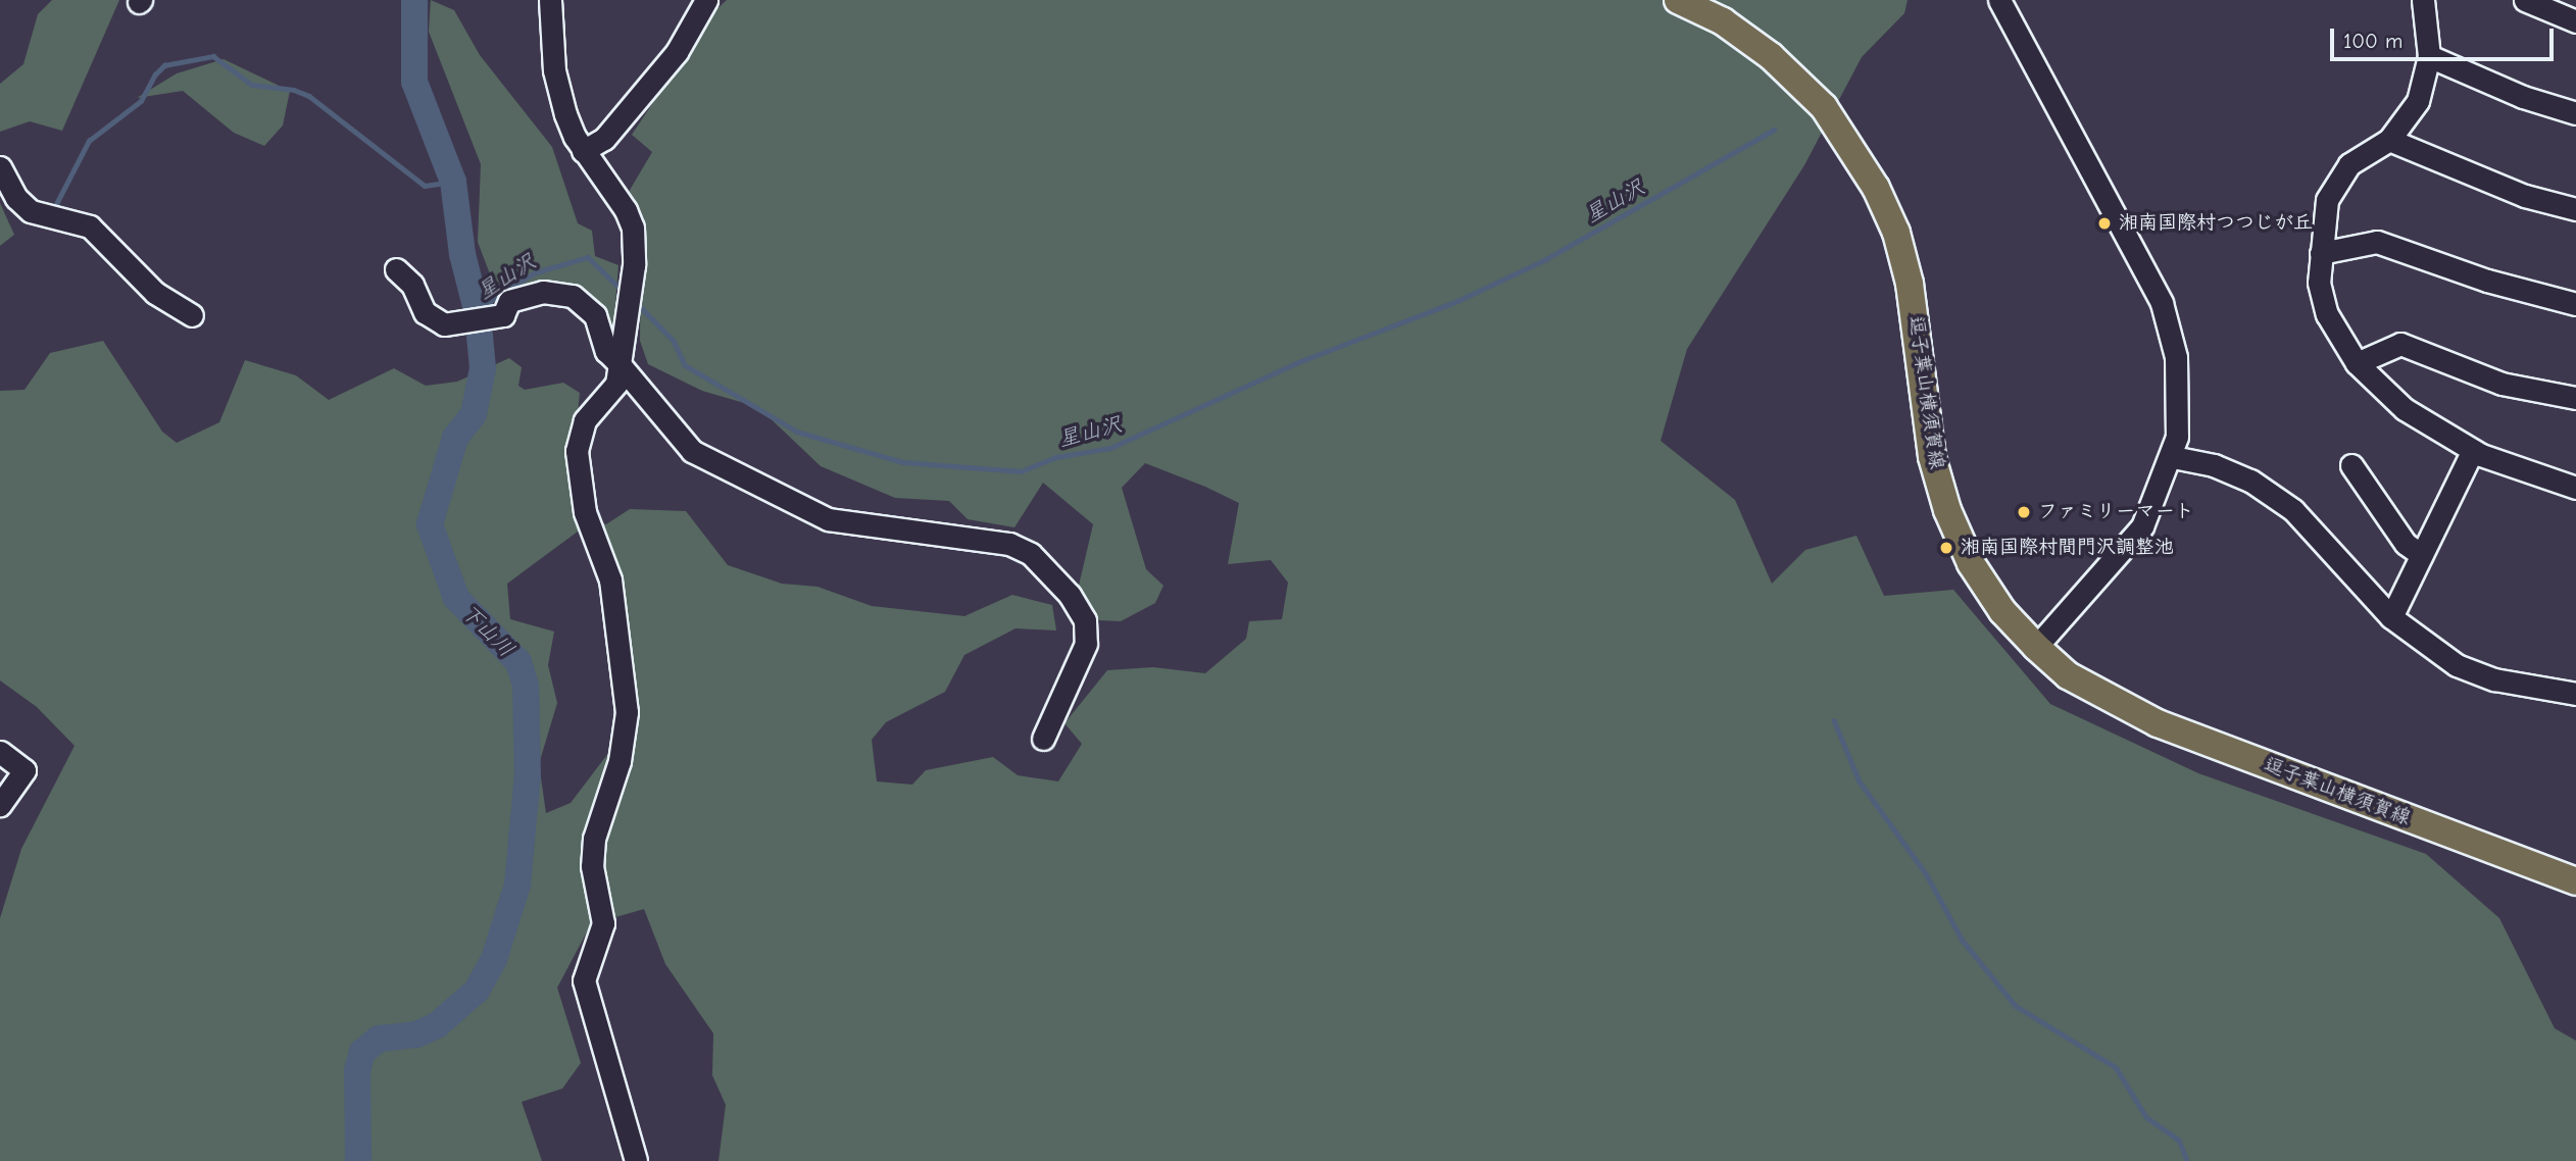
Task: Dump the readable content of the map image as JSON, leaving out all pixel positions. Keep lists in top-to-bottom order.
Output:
{
  "streets": {
    "main road": ["逗子葉山横須賀線"]
  },
  "water": ["星山沢", "下山川"],
  "places": ["湘南国際村つつじが丘", "ファミリーマート", "湘南国際村間門沢調整池"],
  "scale_bar": "100 m"
}
